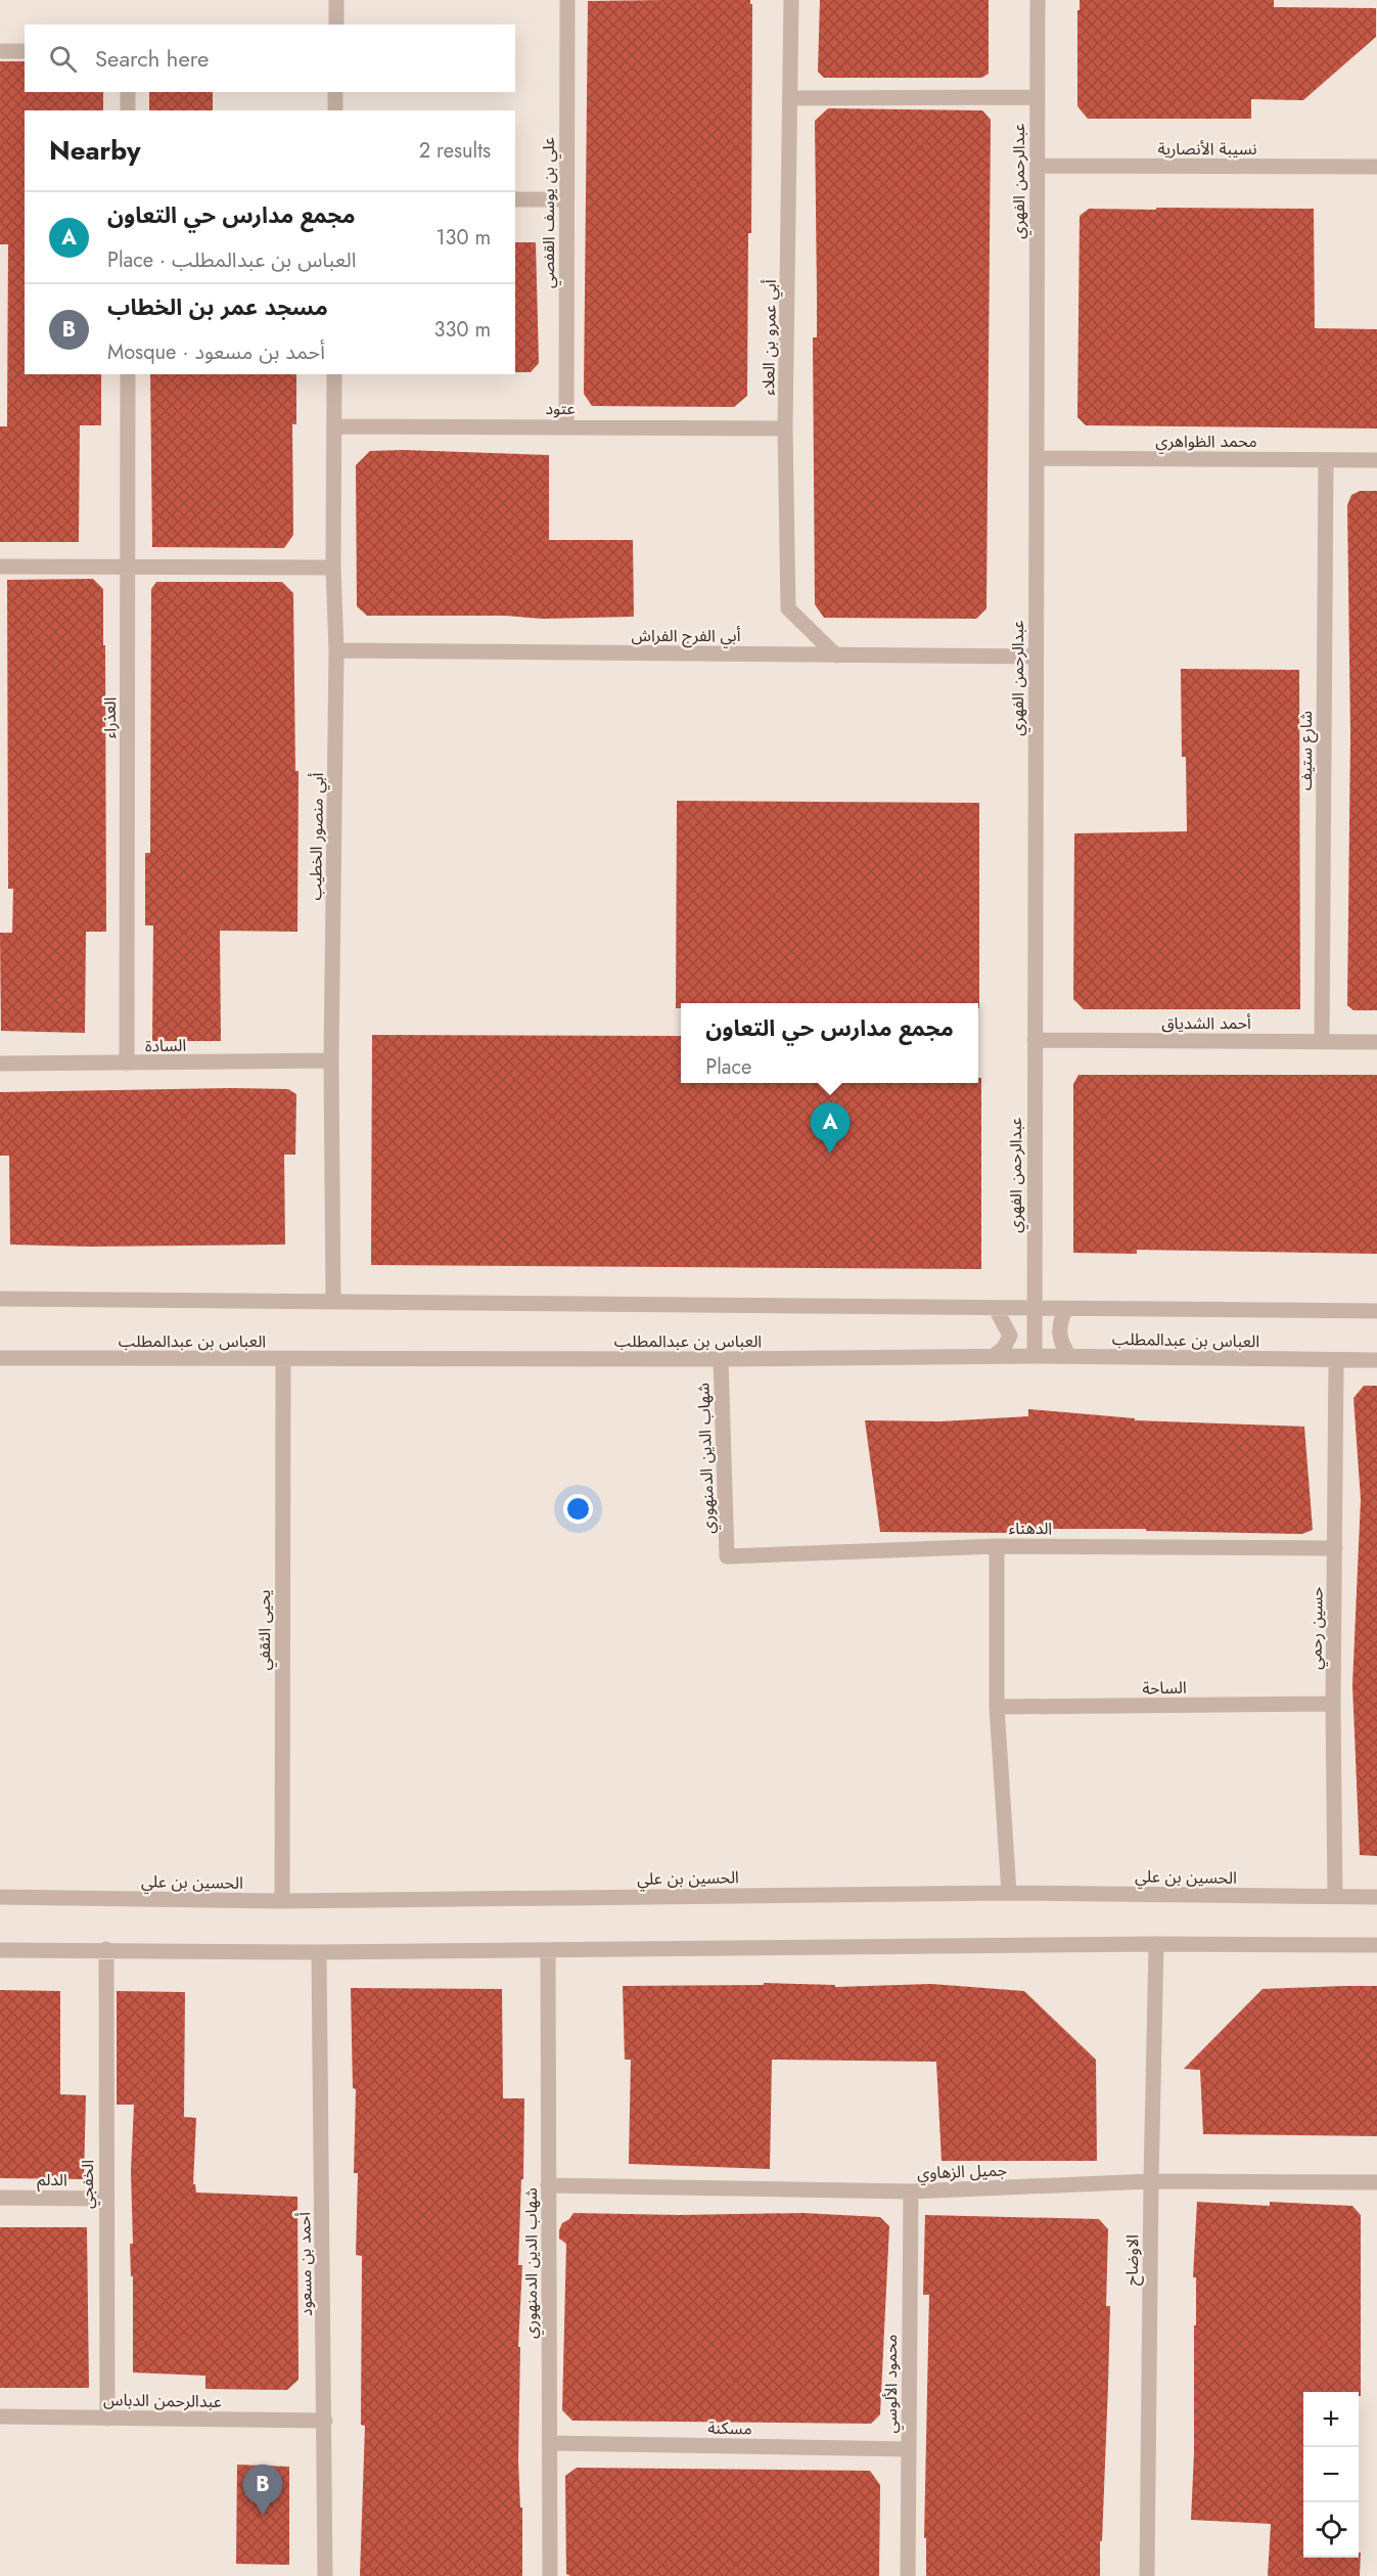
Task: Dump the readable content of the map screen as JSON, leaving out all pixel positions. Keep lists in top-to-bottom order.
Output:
{
  "streets": {
    "street": [
      "نسيبة الأنصارية",
      "عبدالرحمن الفهري",
      "علي بن يوسف القفصي",
      "أبي عمرو بن العلاء",
      "عتود",
      "محمد الظواهري",
      "أبي الفرج الفراش",
      "العذراء",
      "شارع ستيف",
      "أبي منصور الخطيب",
      "أحمد الشدياق",
      "السادة",
      "العباس بن عبدالمطلب",
      "شهاب الدين الدمنهوري",
      "الدهناء",
      "حسين رحمي",
      "يحيى الثقفي",
      "الساحة",
      "الحسين بن علي",
      "جميل الزهاوي",
      "الدلم",
      "الخفجي",
      "الاوضاح",
      "أحمد بن مسعود",
      "محمود الألوسي",
      "عبدالرحمن الدباس",
      "مسكنة"
    ]
  },
  "crossings": [
    ["نسيبة الأنصارية", "عبدالرحمن الفهري"],
    ["عبدالرحمن الفهري", "محمد الظواهري"],
    ["عبدالرحمن الفهري", "أبي الفرج الفراش"],
    ["عبدالرحمن الفهري", "أحمد الشدياق"],
    ["عبدالرحمن الفهري", "العباس بن عبدالمطلب"],
    ["علي بن يوسف القفصي", "عتود"],
    ["أبي عمرو بن العلاء", "عتود"],
    ["أبي عمرو بن العلاء", "أبي الفرج الفراش"],
    ["عتود", "أبي منصور الخطيب"],
    ["محمد الظواهري", "شارع ستيف"],
    ["أبي الفرج الفراش", "أبي منصور الخطيب"],
    ["العذراء", "السادة"],
    ["شارع ستيف", "أحمد الشدياق"],
    ["أبي منصور الخطيب", "السادة"],
    ["أبي منصور الخطيب", "العباس بن عبدالمطلب"],
    ["العباس بن عبدالمطلب", "شهاب الدين الدمنهوري"],
    ["العباس بن عبدالمطلب", "حسين رحمي"],
    ["العباس بن عبدالمطلب", "يحيى الثقفي"],
    ["شهاب الدين الدمنهوري", "الدهناء"],
    ["شهاب الدين الدمنهوري", "جميل الزهاوي"],
    ["شهاب الدين الدمنهوري", "مسكنة"],
    ["الدهناء", "حسين رحمي"],
    ["حسين رحمي", "الساحة"],
    ["حسين رحمي", "الحسين بن علي"],
    ["يحيى الثقفي", "الحسين بن علي"],
    ["جميل الزهاوي", "الاوضاح"],
    ["جميل الزهاوي", "محمود الألوسي"],
    ["الدلم", "الخفجي"],
    ["الخفجي", "عبدالرحمن الدباس"],
    ["أحمد بن مسعود", "عبدالرحمن الدباس"],
    ["محمود الألوسي", "مسكنة"]
  ],
  "page": {
    "search": "Search here",
    "heading": ["Nearby", "2 results"],
    "list": [
      {
        "mark": "A",
        "name": "مجمع مدارس حي التعاون",
        "note": "Place · العباس بن عبدالمطلب",
        "value": "130 m"
      },
      {
        "mark": "B",
        "name": "مسجد عمر بن الخطاب",
        "note": "Mosque · أحمد بن مسعود",
        "value": "330 m"
      }
    ],
    "popup": ["مجمع مدارس حي التعاون", "Place"],
    "pins": ["A", "B"],
    "map_buttons": ["+", "−"]
  }
}
